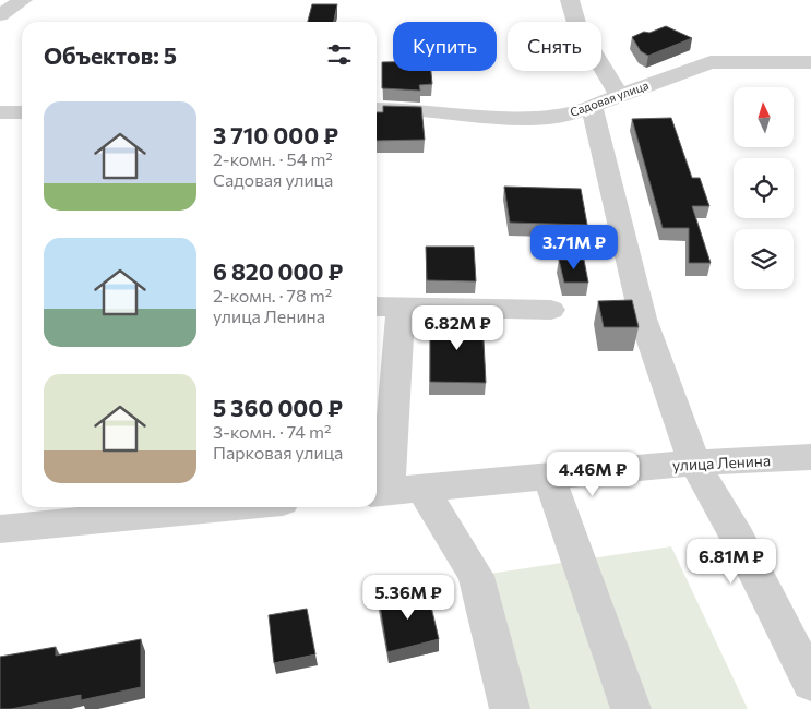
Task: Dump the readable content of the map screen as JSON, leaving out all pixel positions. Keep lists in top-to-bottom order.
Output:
{
  "streets": {
    "street": ["Садовая улица", "улица Ленина"]
  },
  "north": "top",
  "page": {
    "chip": ["Купить", "Снять"],
    "heading": "Объектов: 5",
    "list": [
      {
        "name": "3 710 000 ₽",
        "note": "2-комн. · 54 m² · Садовая улица"
      },
      {
        "name": "6 820 000 ₽",
        "note": "2-комн. · 78 m² · улица Ленина"
      },
      {
        "name": "5 360 000 ₽",
        "note": "3-комн. · 74 m² · Парковая улица"
      }
    ],
    "price": [
      "3.71M ₽",
      "6.82M ₽",
      "4.46M ₽",
      "6.81M ₽",
      "5.36M ₽"
    ]
  }
}
